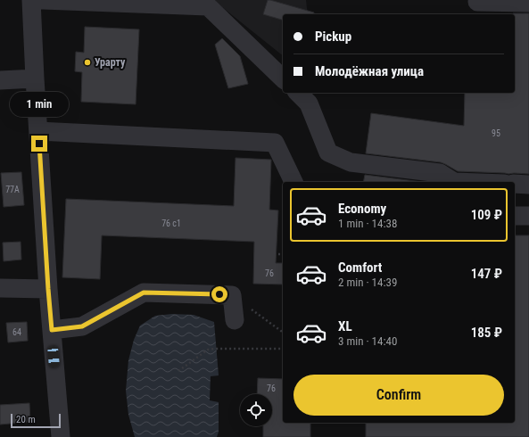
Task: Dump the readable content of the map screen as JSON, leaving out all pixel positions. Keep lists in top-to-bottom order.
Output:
{
  "places": ["Урарту"],
  "house_numbers": [
    "95",
    "77А",
    "76 с1",
    "76",
    "64",
    "76"
  ],
  "scale_bar": "20 m",
  "page": {
    "banner": ["Pickup", "Молодёжная улица"],
    "bubble": "1 min",
    "list": [
      {
        "name": "Economy",
        "note": "1 min · 14:38",
        "value": "109 ₽"
      },
      {
        "name": "Comfort",
        "note": "2 min · 14:39",
        "value": "147 ₽"
      },
      {
        "name": "XL",
        "note": "3 min · 14:40",
        "value": "185 ₽"
      }
    ],
    "buttons": "Confirm",
    "scale": "20 m"
  }
}
